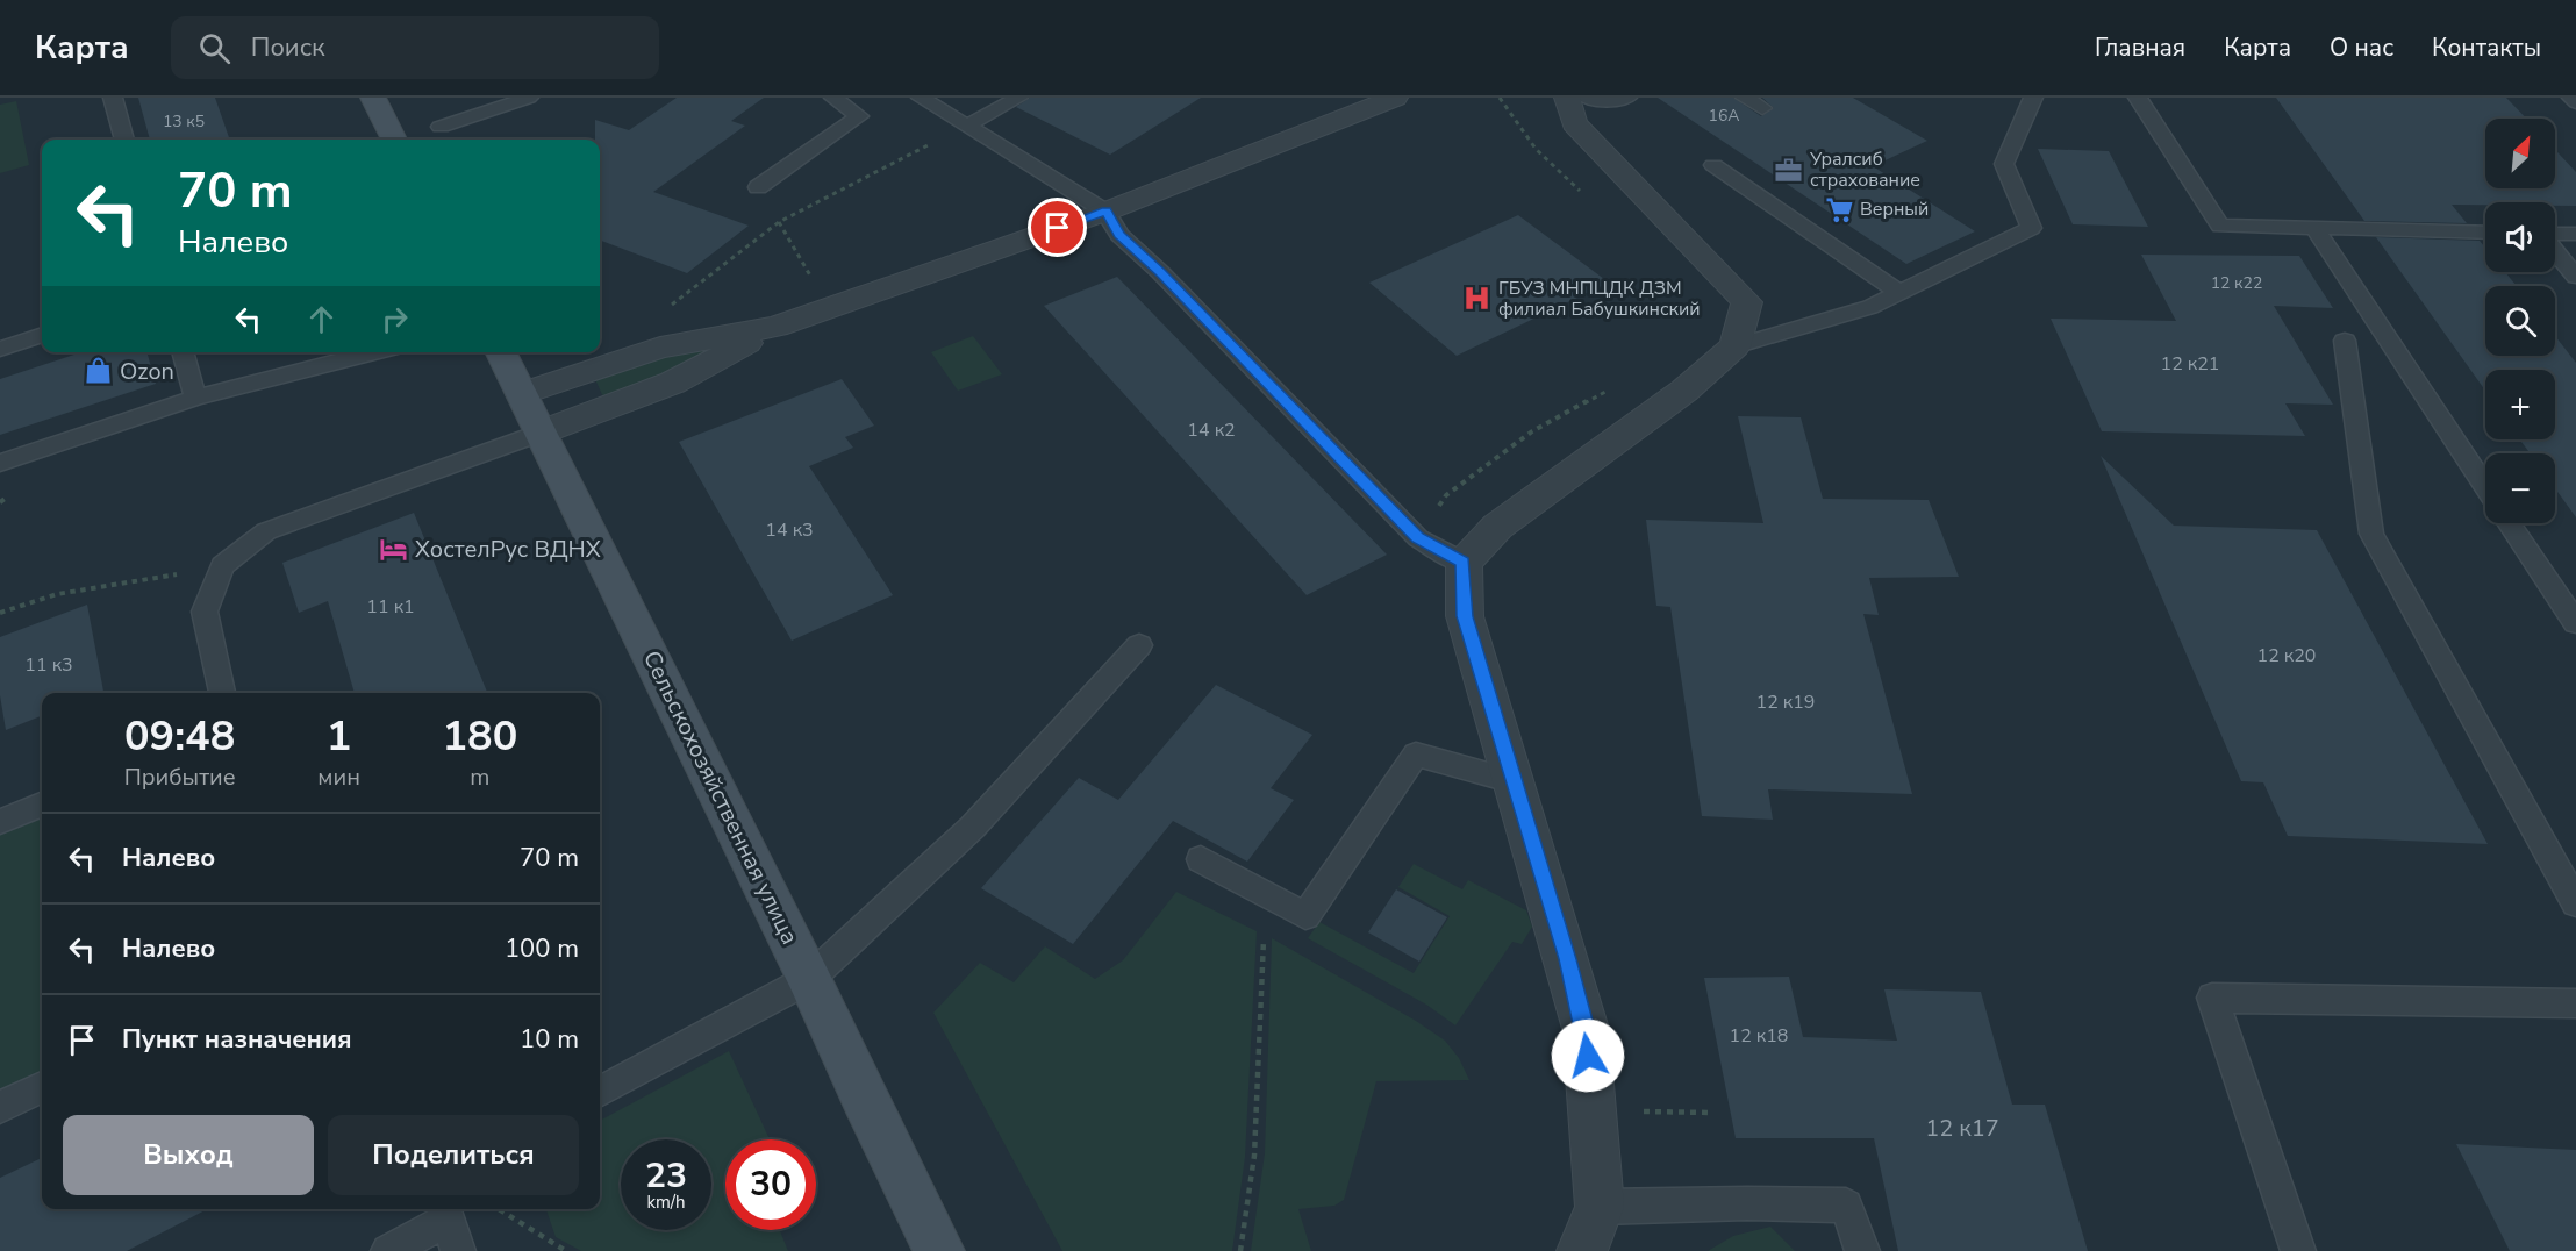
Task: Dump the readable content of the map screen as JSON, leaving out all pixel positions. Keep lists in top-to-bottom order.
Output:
{
  "streets": {
    "main road": ["Сельскохозяйственная улица"]
  },
  "places": {
    "office": ["Уралсиб страхование"],
    "supermarket": ["Верный"],
    "hospital": ["ГБУЗ МНПЦДК ДЗМ филиал Бабушкинский"],
    "shop": ["Ozon"],
    "hotel": ["ХостелРус ВДНХ"]
  },
  "house_numbers": [
    "16А",
    "13 к5",
    "12 к22",
    "12 к21",
    "14 к2",
    "14 к3",
    "11 к1",
    "12 к20",
    "11 к3",
    "12 к19",
    "12 к18",
    "12 к17"
  ],
  "north": "top right",
  "page": {
    "header": "Карта",
    "search": "Поиск",
    "nav": [
      "Главная",
      "Карта",
      "О нас",
      "Контакты"
    ],
    "map_buttons": ["+", "−"],
    "turn": ["70 m", "Налево"],
    "eta": [
      "09:48",
      "Прибытие",
      "1",
      "мин",
      "180",
      "m"
    ],
    "list": [
      {
        "name": "Налево",
        "value": "70 m"
      },
      {
        "name": "Налево",
        "value": "100 m"
      },
      {
        "name": "Пункт назначения",
        "value": "10 m"
      }
    ],
    "buttons": ["Выход", "Поделиться"],
    "speed": "23 km/h",
    "limit": "30"
  }
}
